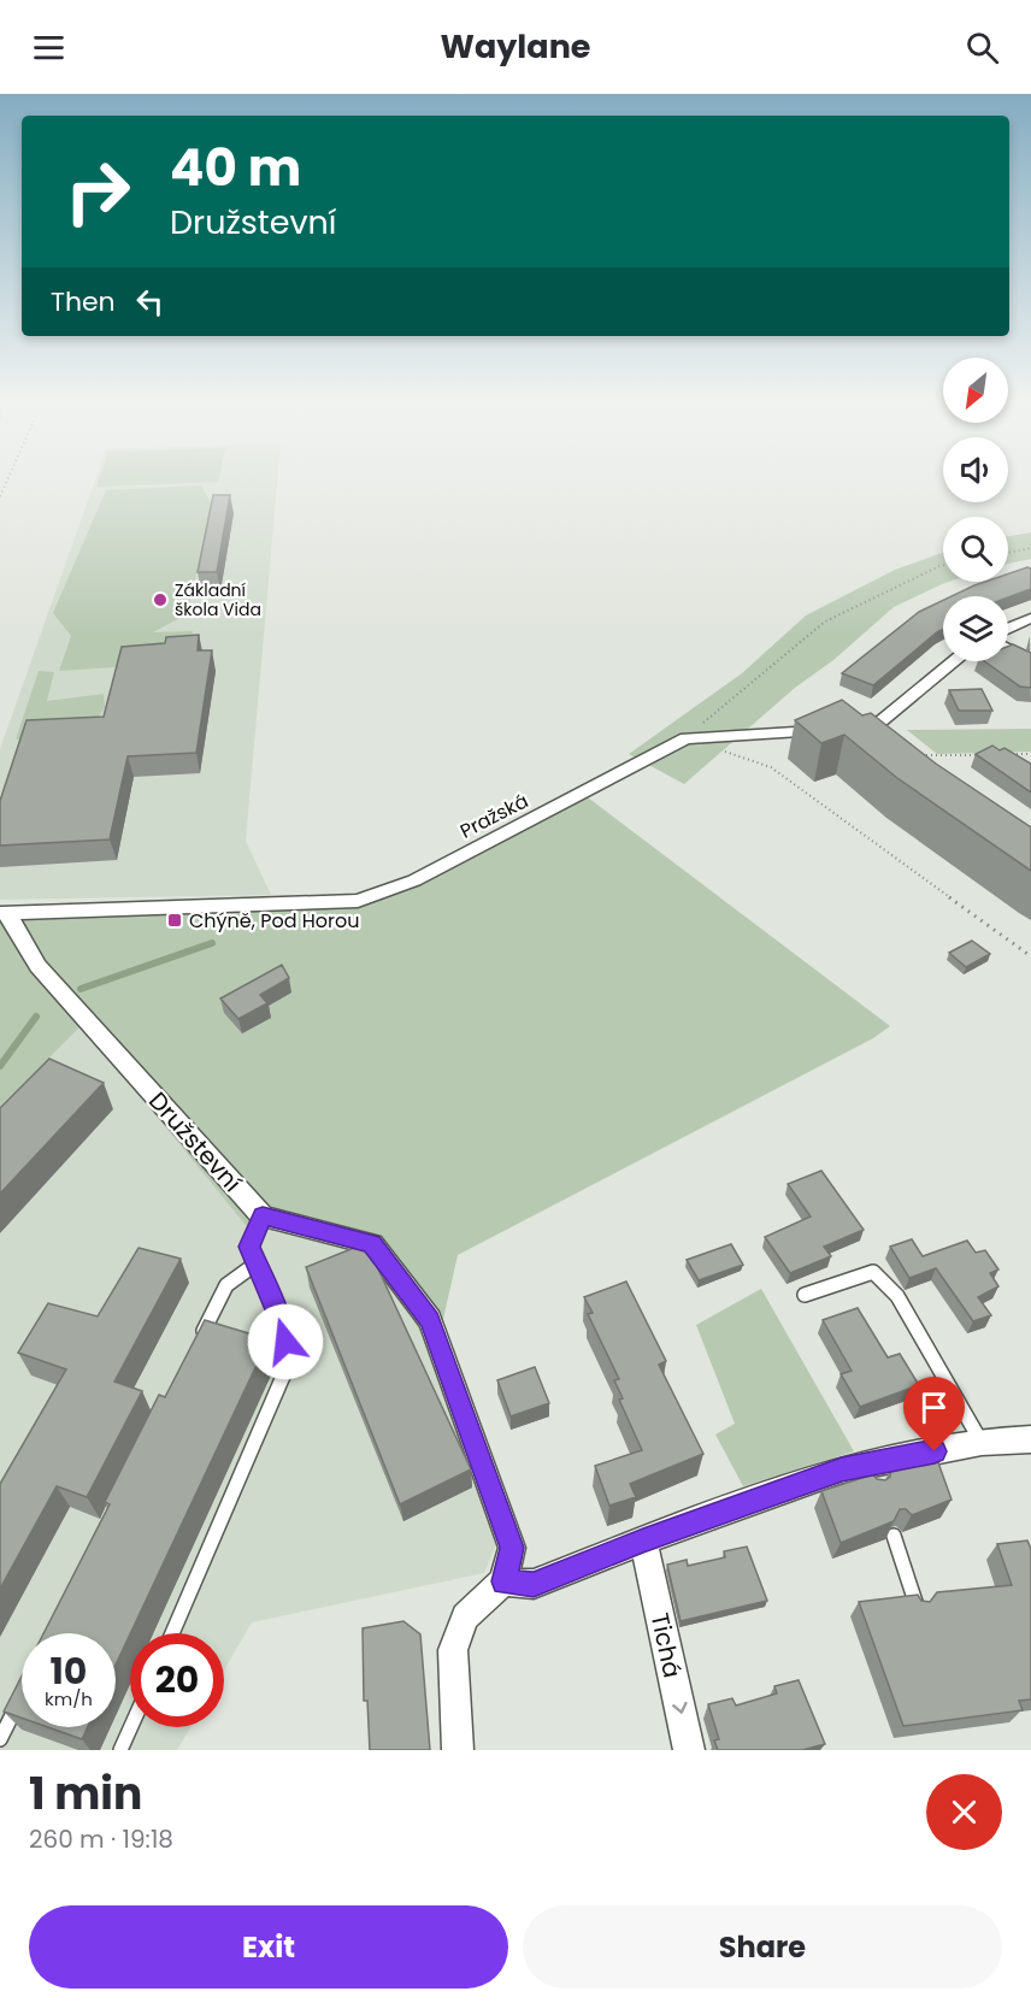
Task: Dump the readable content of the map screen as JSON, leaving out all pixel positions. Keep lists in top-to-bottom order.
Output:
{
  "streets": {
    "street": ["Pražská", "Družstevní", "Tichá"]
  },
  "crossings": [
    ["Pražská", "Družstevní"]
  ],
  "one_way": ["Tichá"],
  "places": {
    "other": ["Základní škola Vida"],
    "transit": ["Chýně, Pod Horou"]
  },
  "north": "bottom left",
  "page": {
    "header": "Waylane",
    "turn": ["40 m", "Družstevní"],
    "then": "Then",
    "speed": "10 km/h",
    "limit": "20",
    "heading": ["1 min", "260 m · 19:18"],
    "buttons": ["Exit", "Share"]
  }
}
